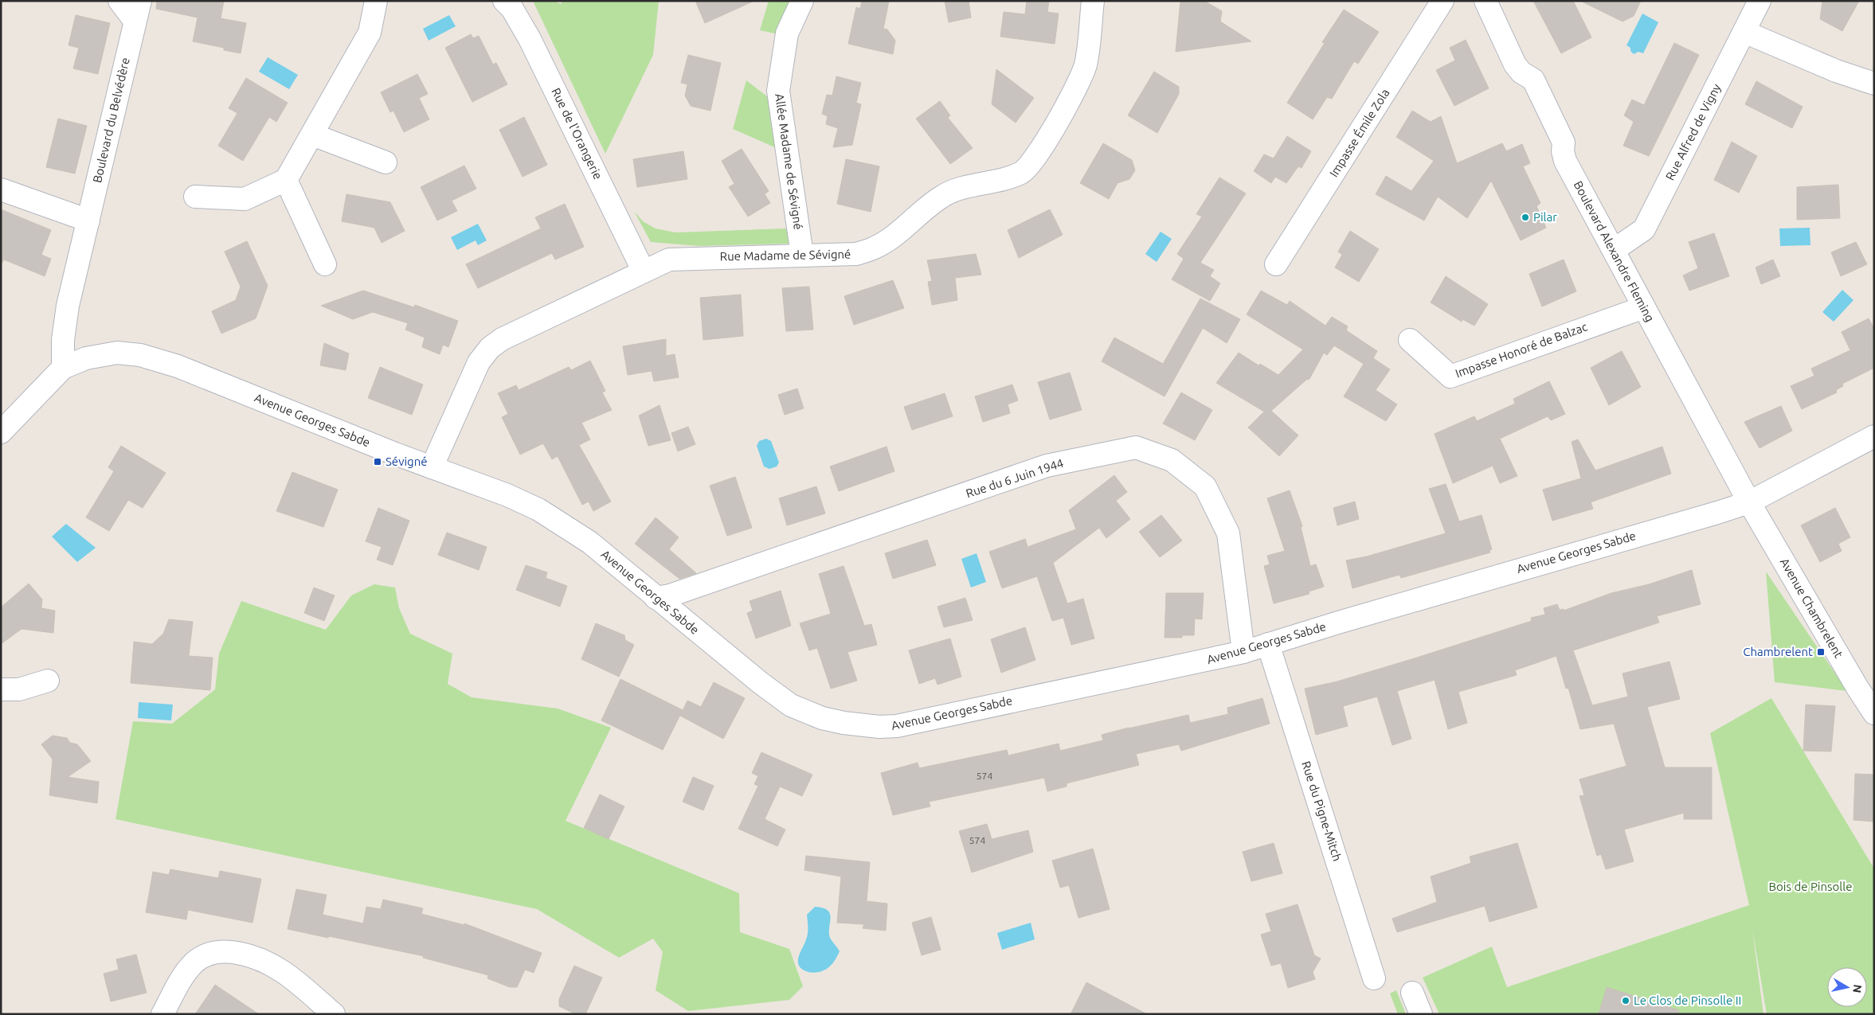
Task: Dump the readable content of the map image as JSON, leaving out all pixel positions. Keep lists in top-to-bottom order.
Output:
{
  "streets": {
    "street": [
      "Boulevard du Belvédère",
      "Rue Alfred de Vigny",
      "Impasse Émile Zola",
      "Rue de l'Orangerie",
      "Allée Madame de Sévigné",
      "Boulevard Alexandre Fleming",
      "Rue Madame de Sévigné",
      "Impasse Honoré de Balzac",
      "Avenue Georges Sabde",
      "Rue du 6 Juin 1944",
      "Avenue Chambrelent",
      "Rue du Pigne-Mitch"
    ]
  },
  "crossings": [
    ["Boulevard du Belvédère", "Avenue Georges Sabde"],
    ["Rue Alfred de Vigny", "Boulevard Alexandre Fleming"],
    ["Rue de l'Orangerie", "Rue Madame de Sévigné"],
    ["Allée Madame de Sévigné", "Rue Madame de Sévigné"],
    ["Boulevard Alexandre Fleming", "Impasse Honoré de Balzac"],
    ["Boulevard Alexandre Fleming", "Avenue Georges Sabde"],
    ["Boulevard Alexandre Fleming", "Avenue Chambrelent"],
    ["Rue Madame de Sévigné", "Avenue Georges Sabde"],
    ["Avenue Georges Sabde", "Rue du 6 Juin 1944"],
    ["Avenue Georges Sabde", "Avenue Chambrelent"],
    ["Avenue Georges Sabde", "Rue du Pigne-Mitch"]
  ],
  "parks": ["Bois de Pinsolle"],
  "places": {
    "other": ["Pilar", "Le Clos de Pinsolle II"],
    "transit": ["Sévigné", "Chambrelent"]
  },
  "house_numbers": ["574", "574"],
  "north": "right"
}
